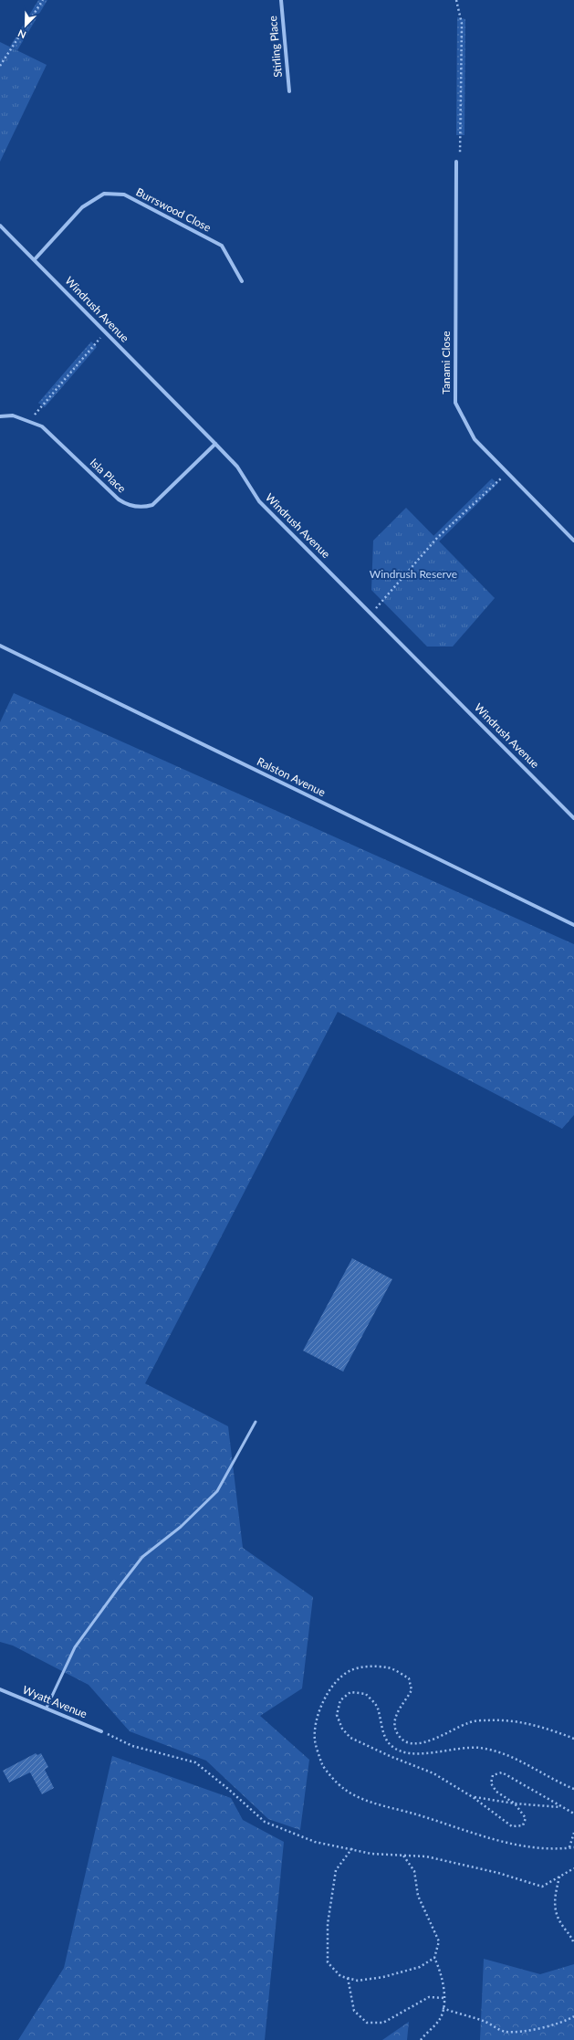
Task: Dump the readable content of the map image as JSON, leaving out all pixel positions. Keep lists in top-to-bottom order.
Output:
{
  "streets": {
    "street": [
      "Stirling Place",
      "Burrswood Close",
      "Windrush Avenue",
      "Tanami Close",
      "Isla Place",
      "Ralston Avenue",
      "Wyatt Avenue"
    ]
  },
  "crossings": [
    ["Burrswood Close", "Windrush Avenue"],
    ["Windrush Avenue", "Isla Place"]
  ],
  "parks": ["Windrush Reserve"],
  "north": "bottom left"
}
